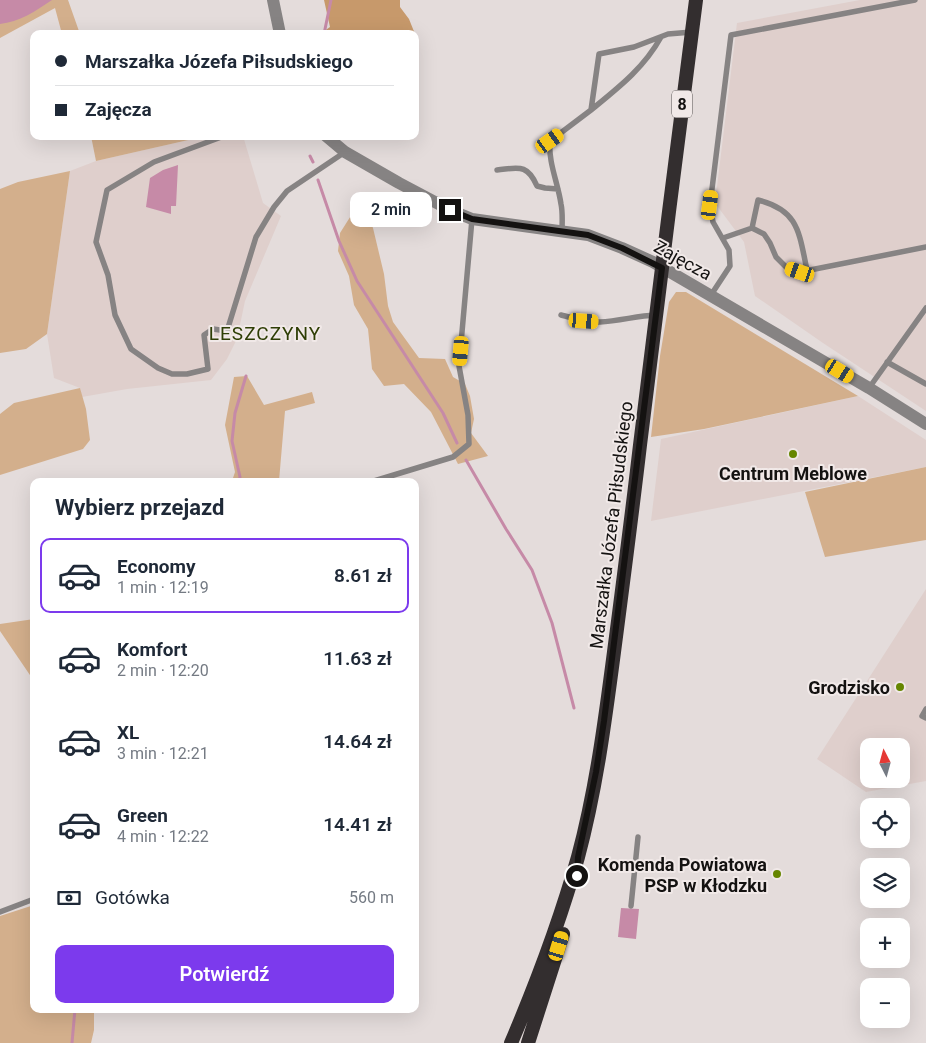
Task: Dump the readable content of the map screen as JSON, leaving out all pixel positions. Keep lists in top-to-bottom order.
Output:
{
  "streets": {
    "highway": ["8", "Marszałka Józefa Piłsudskiego"],
    "street": ["Zajęcza"]
  },
  "crossings": [
    ["Zajęcza", "Marszałka Józefa Piłsudskiego"]
  ],
  "districts": ["LESZCZYNY"],
  "places": ["Centrum Meblowe", "Grodzisko", "Komenda Powiatowa PSP w Kłodzku"],
  "north": "top",
  "page": {
    "banner": ["Marszałka Józefa Piłsudskiego", "Zajęcza"],
    "bubble": "2 min",
    "heading": "Wybierz przejazd",
    "list": [
      {
        "name": "Economy",
        "note": "1 min · 12:19",
        "value": "8.61 zł"
      },
      {
        "name": "Komfort",
        "note": "2 min · 12:20",
        "value": "11.63 zł"
      },
      {
        "name": "XL",
        "note": "3 min · 12:21",
        "value": "14.64 zł"
      },
      {
        "name": "Green",
        "note": "4 min · 12:22",
        "value": "14.41 zł"
      }
    ],
    "map_buttons": ["+", "−"],
    "pay": ["Gotówka", "560 m"],
    "buttons": "Potwierdź"
  }
}
